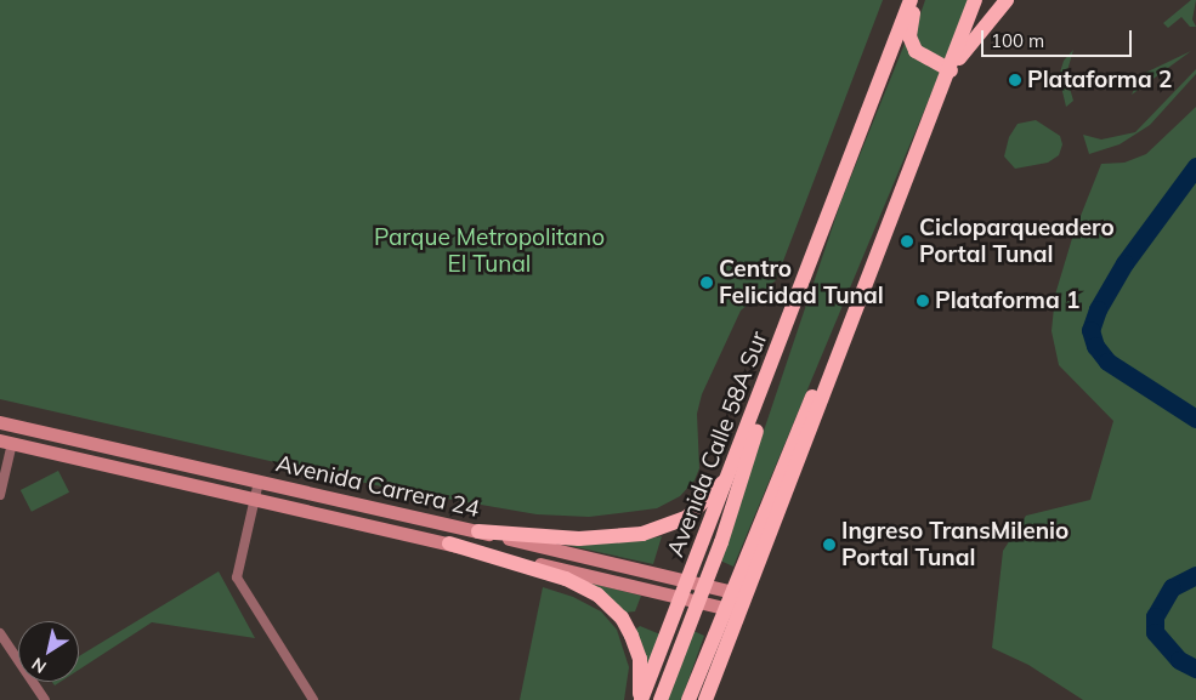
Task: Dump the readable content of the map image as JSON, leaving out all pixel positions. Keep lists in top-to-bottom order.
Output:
{
  "streets": {
    "highway": ["Avenida Calle 58A Sur"],
    "main road": ["Avenida Carrera 24"]
  },
  "crossings": [
    ["Avenida Calle 58A Sur", "Avenida Carrera 24"]
  ],
  "parks": ["Parque Metropolitano El Tunal"],
  "places": [
    "Plataforma 2",
    "Cicloparqueadero Portal Tunal",
    "Centro Felicidad Tunal",
    "Plataforma 1",
    "Ingreso TransMilenio Portal Tunal"
  ],
  "scale_bar": "100 m",
  "north": "bottom left"
}
